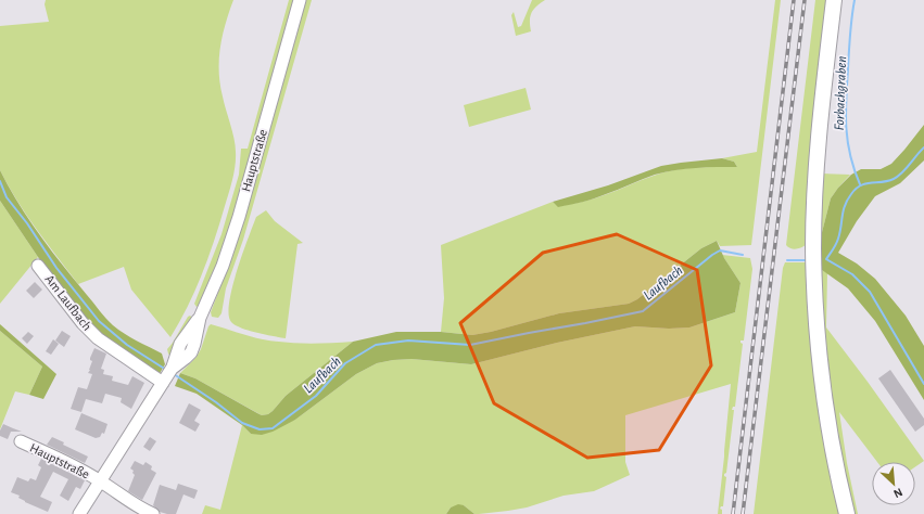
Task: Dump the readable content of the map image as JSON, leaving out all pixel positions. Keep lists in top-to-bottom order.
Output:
{
  "streets": {
    "street": ["Hauptstraße", "Am Laufbach"]
  },
  "crossings": [
    ["Hauptstraße", "Am Laufbach"]
  ],
  "water": ["Forbachgraben", "Laufbach"],
  "north": "bottom right"
}
